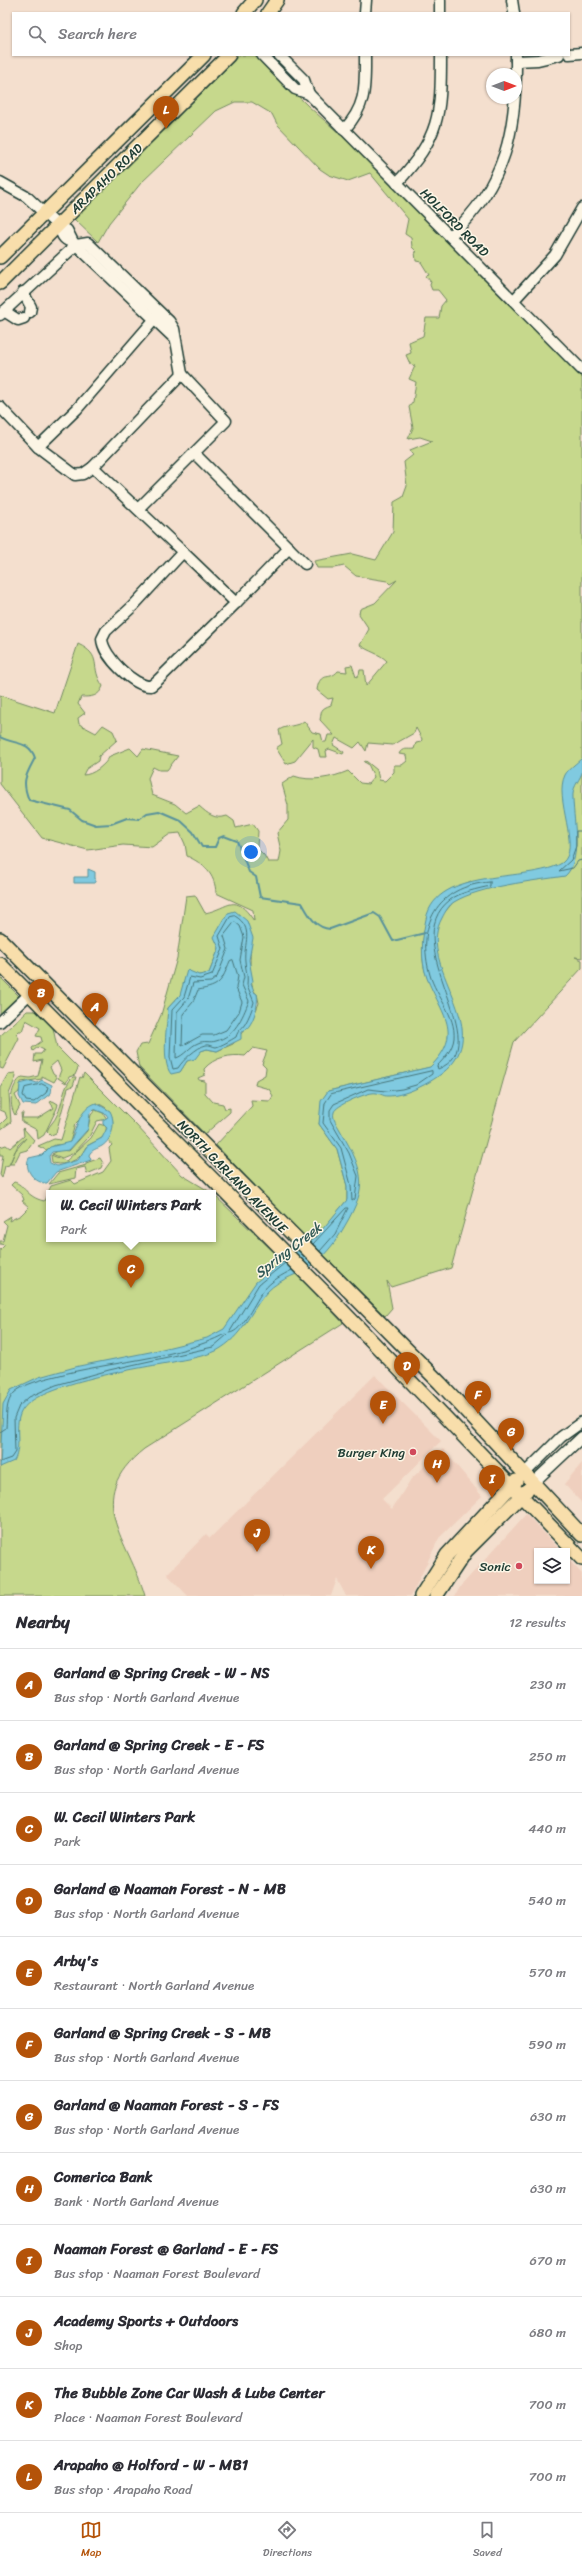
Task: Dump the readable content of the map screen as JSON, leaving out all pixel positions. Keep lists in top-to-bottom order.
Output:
{
  "streets": {
    "main road": ["ARAPAHO ROAD", "NORTH GARLAND AVENUE"],
    "street": ["HOLFORD ROAD"]
  },
  "water": ["Spring Creek"],
  "places": ["Burger King", "Sonic"],
  "north": "right",
  "page": {
    "search": "Search here",
    "pins": [
      "L",
      "B",
      "A",
      "C",
      "D",
      "F",
      "E",
      "G",
      "H",
      "I",
      "J",
      "K"
    ],
    "popup": ["W. Cecil Winters Park", "Park"],
    "heading": ["Nearby", "12 results"],
    "list": [
      {
        "mark": "A",
        "name": "Garland @ Spring Creek - W - NS",
        "note": "Bus stop · North Garland Avenue",
        "value": "230 m"
      },
      {
        "mark": "B",
        "name": "Garland @ Spring Creek - E - FS",
        "note": "Bus stop · North Garland Avenue",
        "value": "250 m"
      },
      {
        "mark": "C",
        "name": "W. Cecil Winters Park",
        "note": "Park",
        "value": "440 m"
      },
      {
        "mark": "D",
        "name": "Garland @ Naaman Forest - N - MB",
        "note": "Bus stop · North Garland Avenue",
        "value": "540 m"
      },
      {
        "mark": "E",
        "name": "Arby's",
        "note": "Restaurant · North Garland Avenue",
        "value": "570 m"
      },
      {
        "mark": "F",
        "name": "Garland @ Spring Creek - S - MB",
        "note": "Bus stop · North Garland Avenue",
        "value": "590 m"
      },
      {
        "mark": "G",
        "name": "Garland @ Naaman Forest - S - FS",
        "note": "Bus stop · North Garland Avenue",
        "value": "630 m"
      },
      {
        "mark": "H",
        "name": "Comerica Bank",
        "note": "Bank · North Garland Avenue",
        "value": "630 m"
      },
      {
        "mark": "I",
        "name": "Naaman Forest @ Garland - E - FS",
        "note": "Bus stop · Naaman Forest Boulevard",
        "value": "670 m"
      },
      {
        "mark": "J",
        "name": "Academy Sports + Outdoors",
        "note": "Shop",
        "value": "680 m"
      },
      {
        "mark": "K",
        "name": "The Bubble Zone Car Wash & Lube Center",
        "note": "Place · Naaman Forest Boulevard",
        "value": "700 m"
      },
      {
        "mark": "L",
        "name": "Arapaho @ Holford - W - MB1",
        "note": "Bus stop · Arapaho Road",
        "value": "700 m"
      }
    ],
    "nav": ["Map", "Directions", "Saved"]
  }
}
